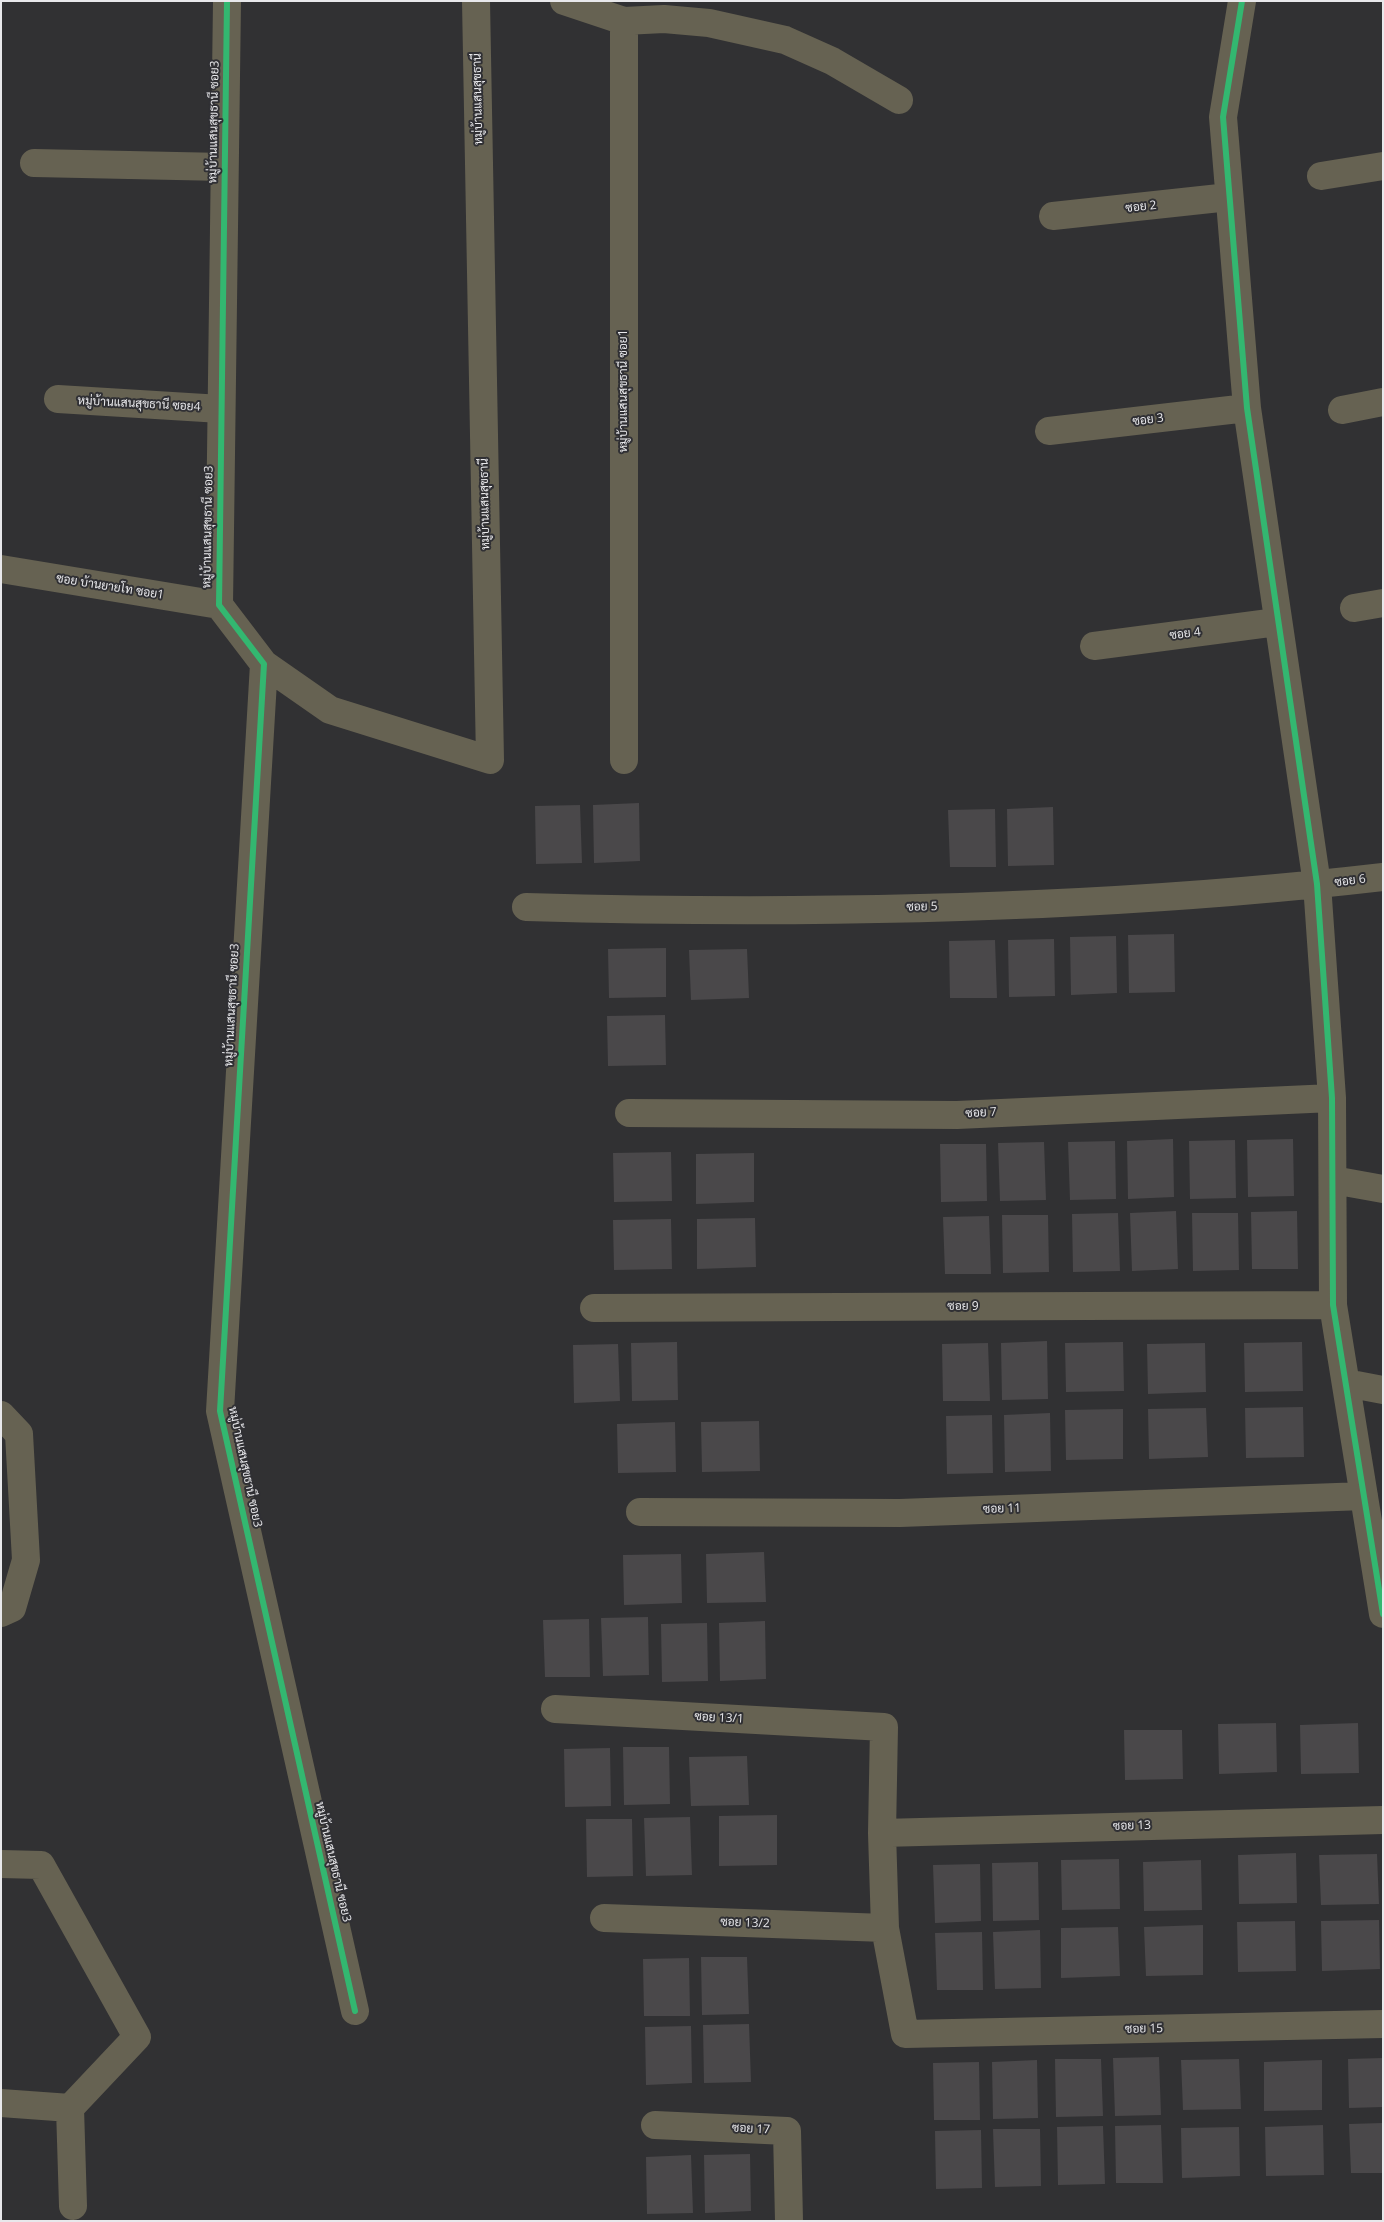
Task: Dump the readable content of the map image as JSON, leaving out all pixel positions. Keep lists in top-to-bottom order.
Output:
{
  "streets": {
    "street": [
      "หมู่บ้านแสนสุขธานี",
      "หมู่บ้านแสนสุขธานี ซอย3",
      "ซอย 2",
      "หมู่บ้านแสนสุขธานี ซอย1",
      "หมู่บ้านแสนสุขธานี ซอย4",
      "ซอย 3",
      "ซอย บ้านยายโท ซอย1",
      "ซอย 4",
      "ซอย 6",
      "ซอย 5",
      "ซอย 7",
      "ซอย 9",
      "ซอย 11",
      "ซอย 13/1",
      "ซอย 13",
      "ซอย 13/2",
      "ซอย 15",
      "ซอย 17"
    ]
  },
  "crossings": [
    ["หมู่บ้านแสนสุขธานี", "หมู่บ้านแสนสุขธานี ซอย3"],
    ["หมู่บ้านแสนสุขธานี ซอย3", "หมู่บ้านแสนสุขธานี ซอย4"],
    ["หมู่บ้านแสนสุขธานี ซอย3", "ซอย บ้านยายโท ซอย1"],
    ["ซอย 6", "ซอย 5"],
    ["ซอย 13/1", "ซอย 13"],
    ["ซอย 13/2", "ซอย 15"]
  ]
}
